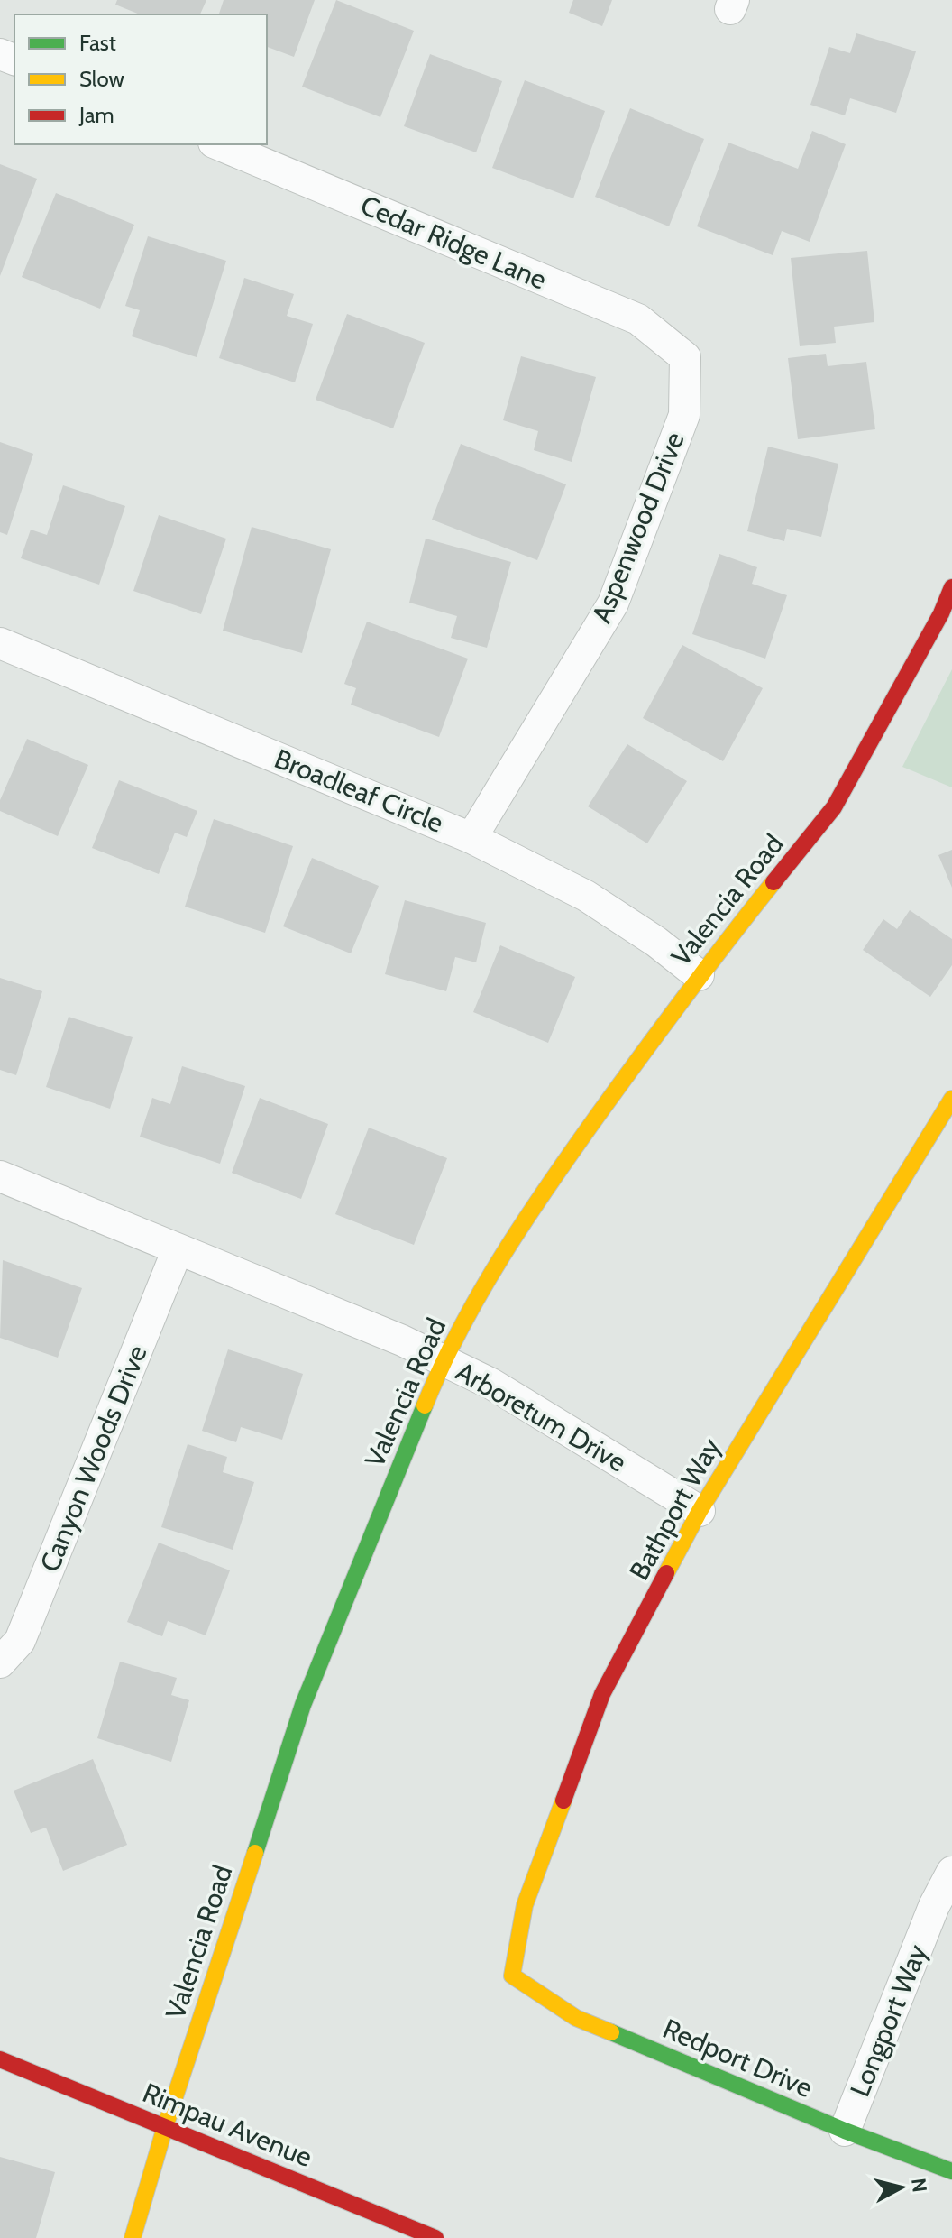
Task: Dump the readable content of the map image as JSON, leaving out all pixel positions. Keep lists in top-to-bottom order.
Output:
{
  "streets": {
    "street": [
      "Cedar Ridge Lane",
      "Aspenwood Drive",
      "Broadleaf Circle",
      "Valencia Road",
      "Arboretum Drive",
      "Canyon Woods Drive",
      "Bathport Way",
      "Longport Way",
      "Redport Drive",
      "Rimpau Avenue"
    ]
  },
  "crossings": [
    ["Cedar Ridge Lane", "Aspenwood Drive"],
    ["Aspenwood Drive", "Broadleaf Circle"],
    ["Broadleaf Circle", "Valencia Road"],
    ["Valencia Road", "Arboretum Drive"],
    ["Valencia Road", "Rimpau Avenue"],
    ["Arboretum Drive", "Canyon Woods Drive"],
    ["Arboretum Drive", "Bathport Way"],
    ["Bathport Way", "Redport Drive"],
    ["Longport Way", "Redport Drive"]
  ],
  "legend": ["Fast", "Slow", "Jam"],
  "north": "right"
}
